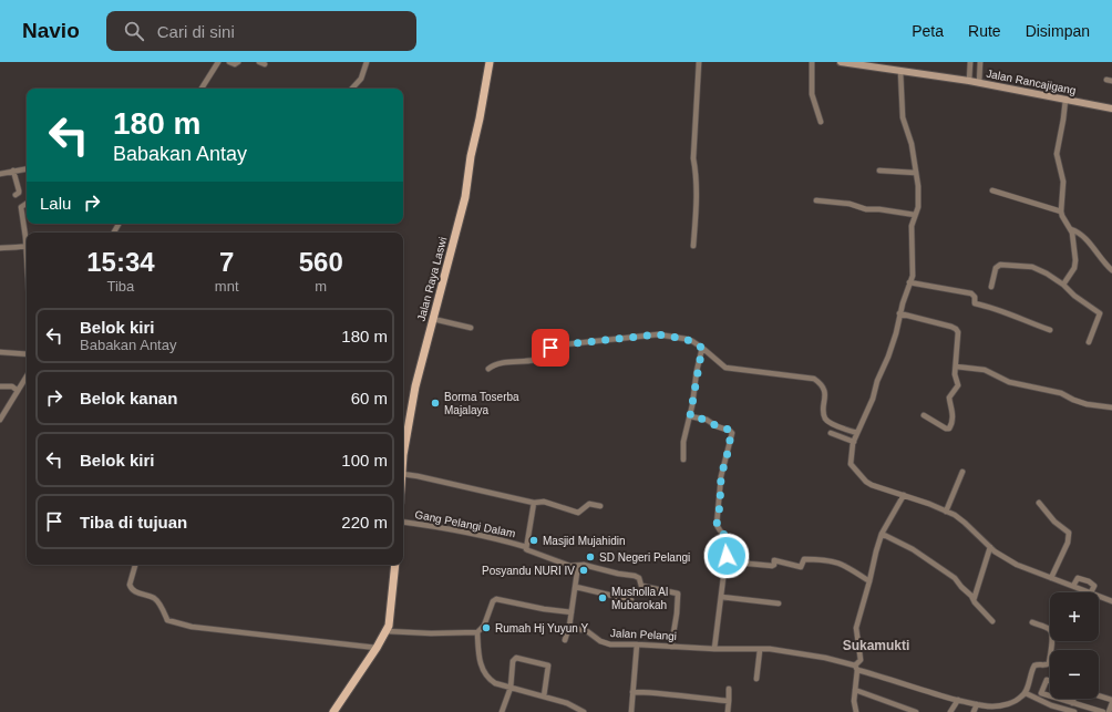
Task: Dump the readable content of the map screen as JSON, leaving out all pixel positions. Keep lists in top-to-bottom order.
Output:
{
  "streets": {
    "main road": ["Jalan Rancajigang", "Jalan Raya Laswi"],
    "street": ["Gang Pelangi Dalam", "Jalan Pelangi"]
  },
  "districts": ["Sukamukti"],
  "places": [
    "Borma Toserba Majalaya",
    "Masjid Mujahidin",
    "SD Negeri Pelangi",
    "Posyandu NURI IV",
    "Musholla Al Mubarokah",
    "Rumah Hj Yuyun Y"
  ],
  "page": {
    "header": "Navio",
    "search": "Cari di sini",
    "nav": ["Peta", "Rute", "Disimpan"],
    "turn": ["180 m", "Babakan Antay"],
    "then": "Lalu",
    "eta": [
      "15:34",
      "Tiba",
      "7",
      "mnt",
      "560",
      "m"
    ],
    "list": [
      {
        "name": "Belok kiri",
        "note": "Babakan Antay",
        "value": "180 m"
      },
      {
        "name": "Belok kanan",
        "value": "60 m"
      },
      {
        "name": "Belok kiri",
        "value": "100 m"
      },
      {
        "name": "Tiba di tujuan",
        "value": "220 m"
      }
    ],
    "map_buttons": ["+", "−"]
  }
}
